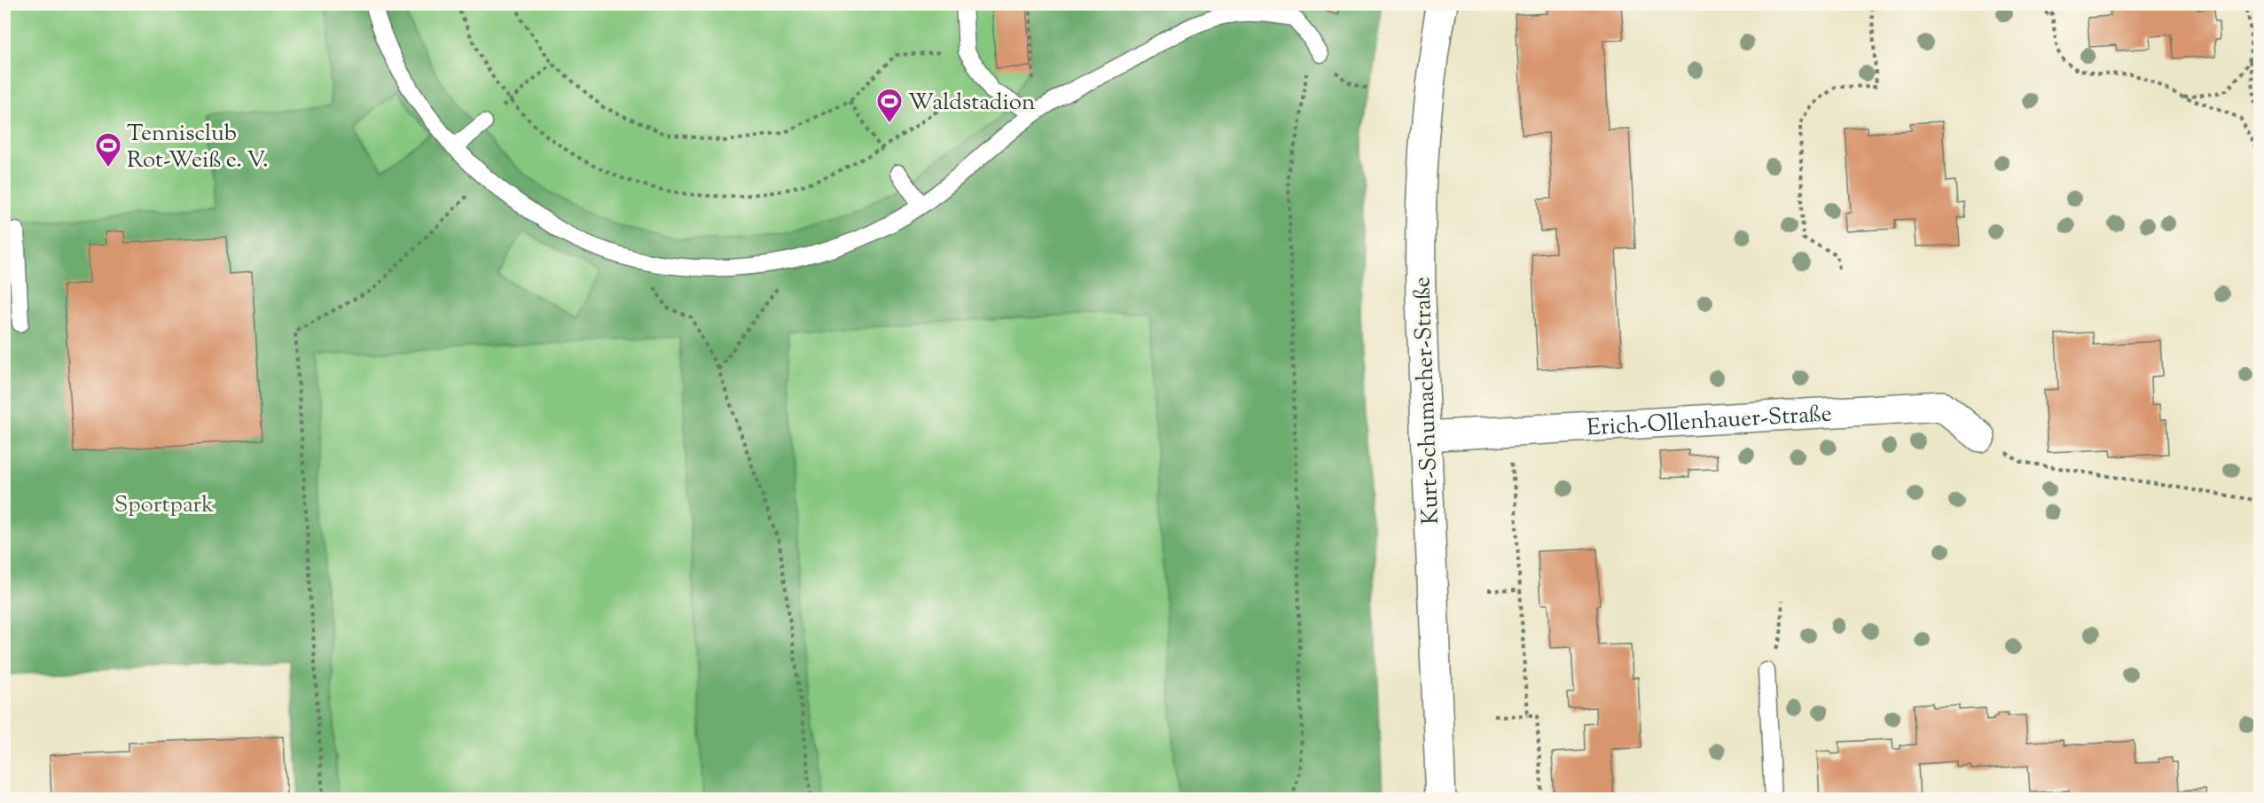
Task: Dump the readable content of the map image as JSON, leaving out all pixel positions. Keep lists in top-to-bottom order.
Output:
{
  "streets": {
    "street": ["Kurt-Schumacher-Straße", "Erich-Ollenhauer-Straße"]
  },
  "crossings": [
    ["Kurt-Schumacher-Straße", "Erich-Ollenhauer-Straße"]
  ],
  "parks": ["Sportpark"],
  "places": {
    "sports": ["Waldstadion", "Tennisclub Rot-Weiß e. V."]
  }
}
